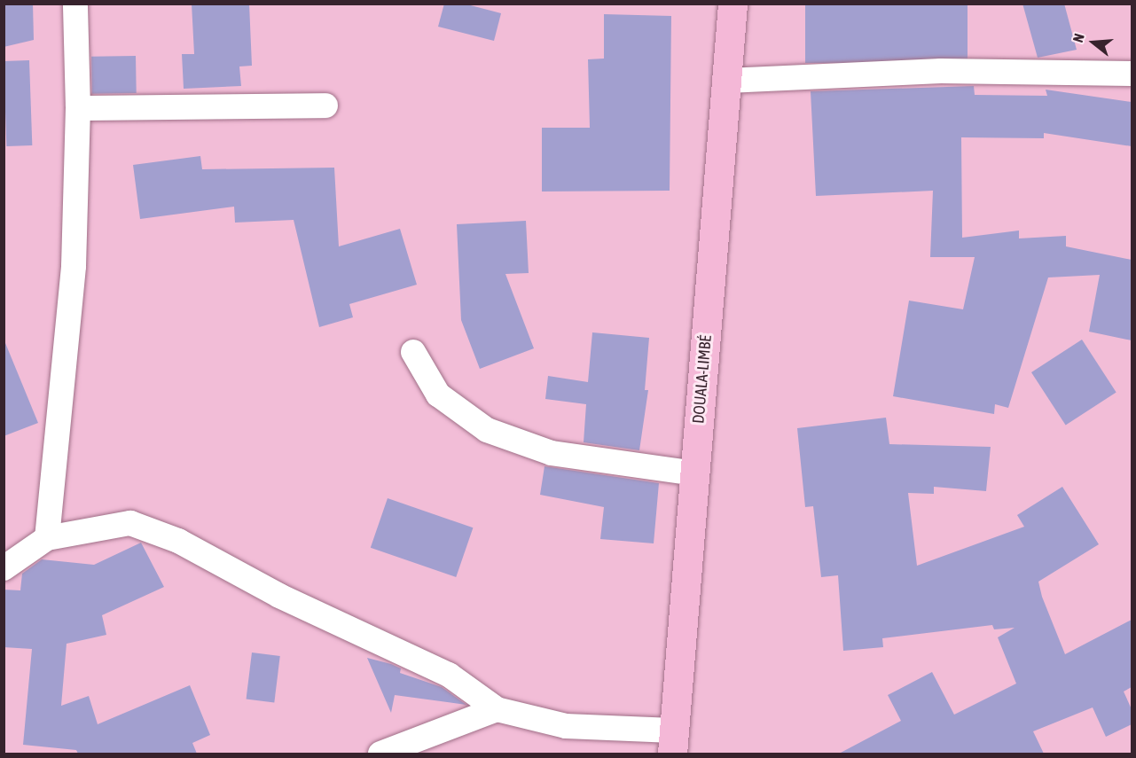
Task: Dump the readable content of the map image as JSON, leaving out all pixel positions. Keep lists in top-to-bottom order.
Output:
{
  "streets": {
    "highway": ["DOUALA-LIMBÉ"]
  },
  "north": "left"
}
